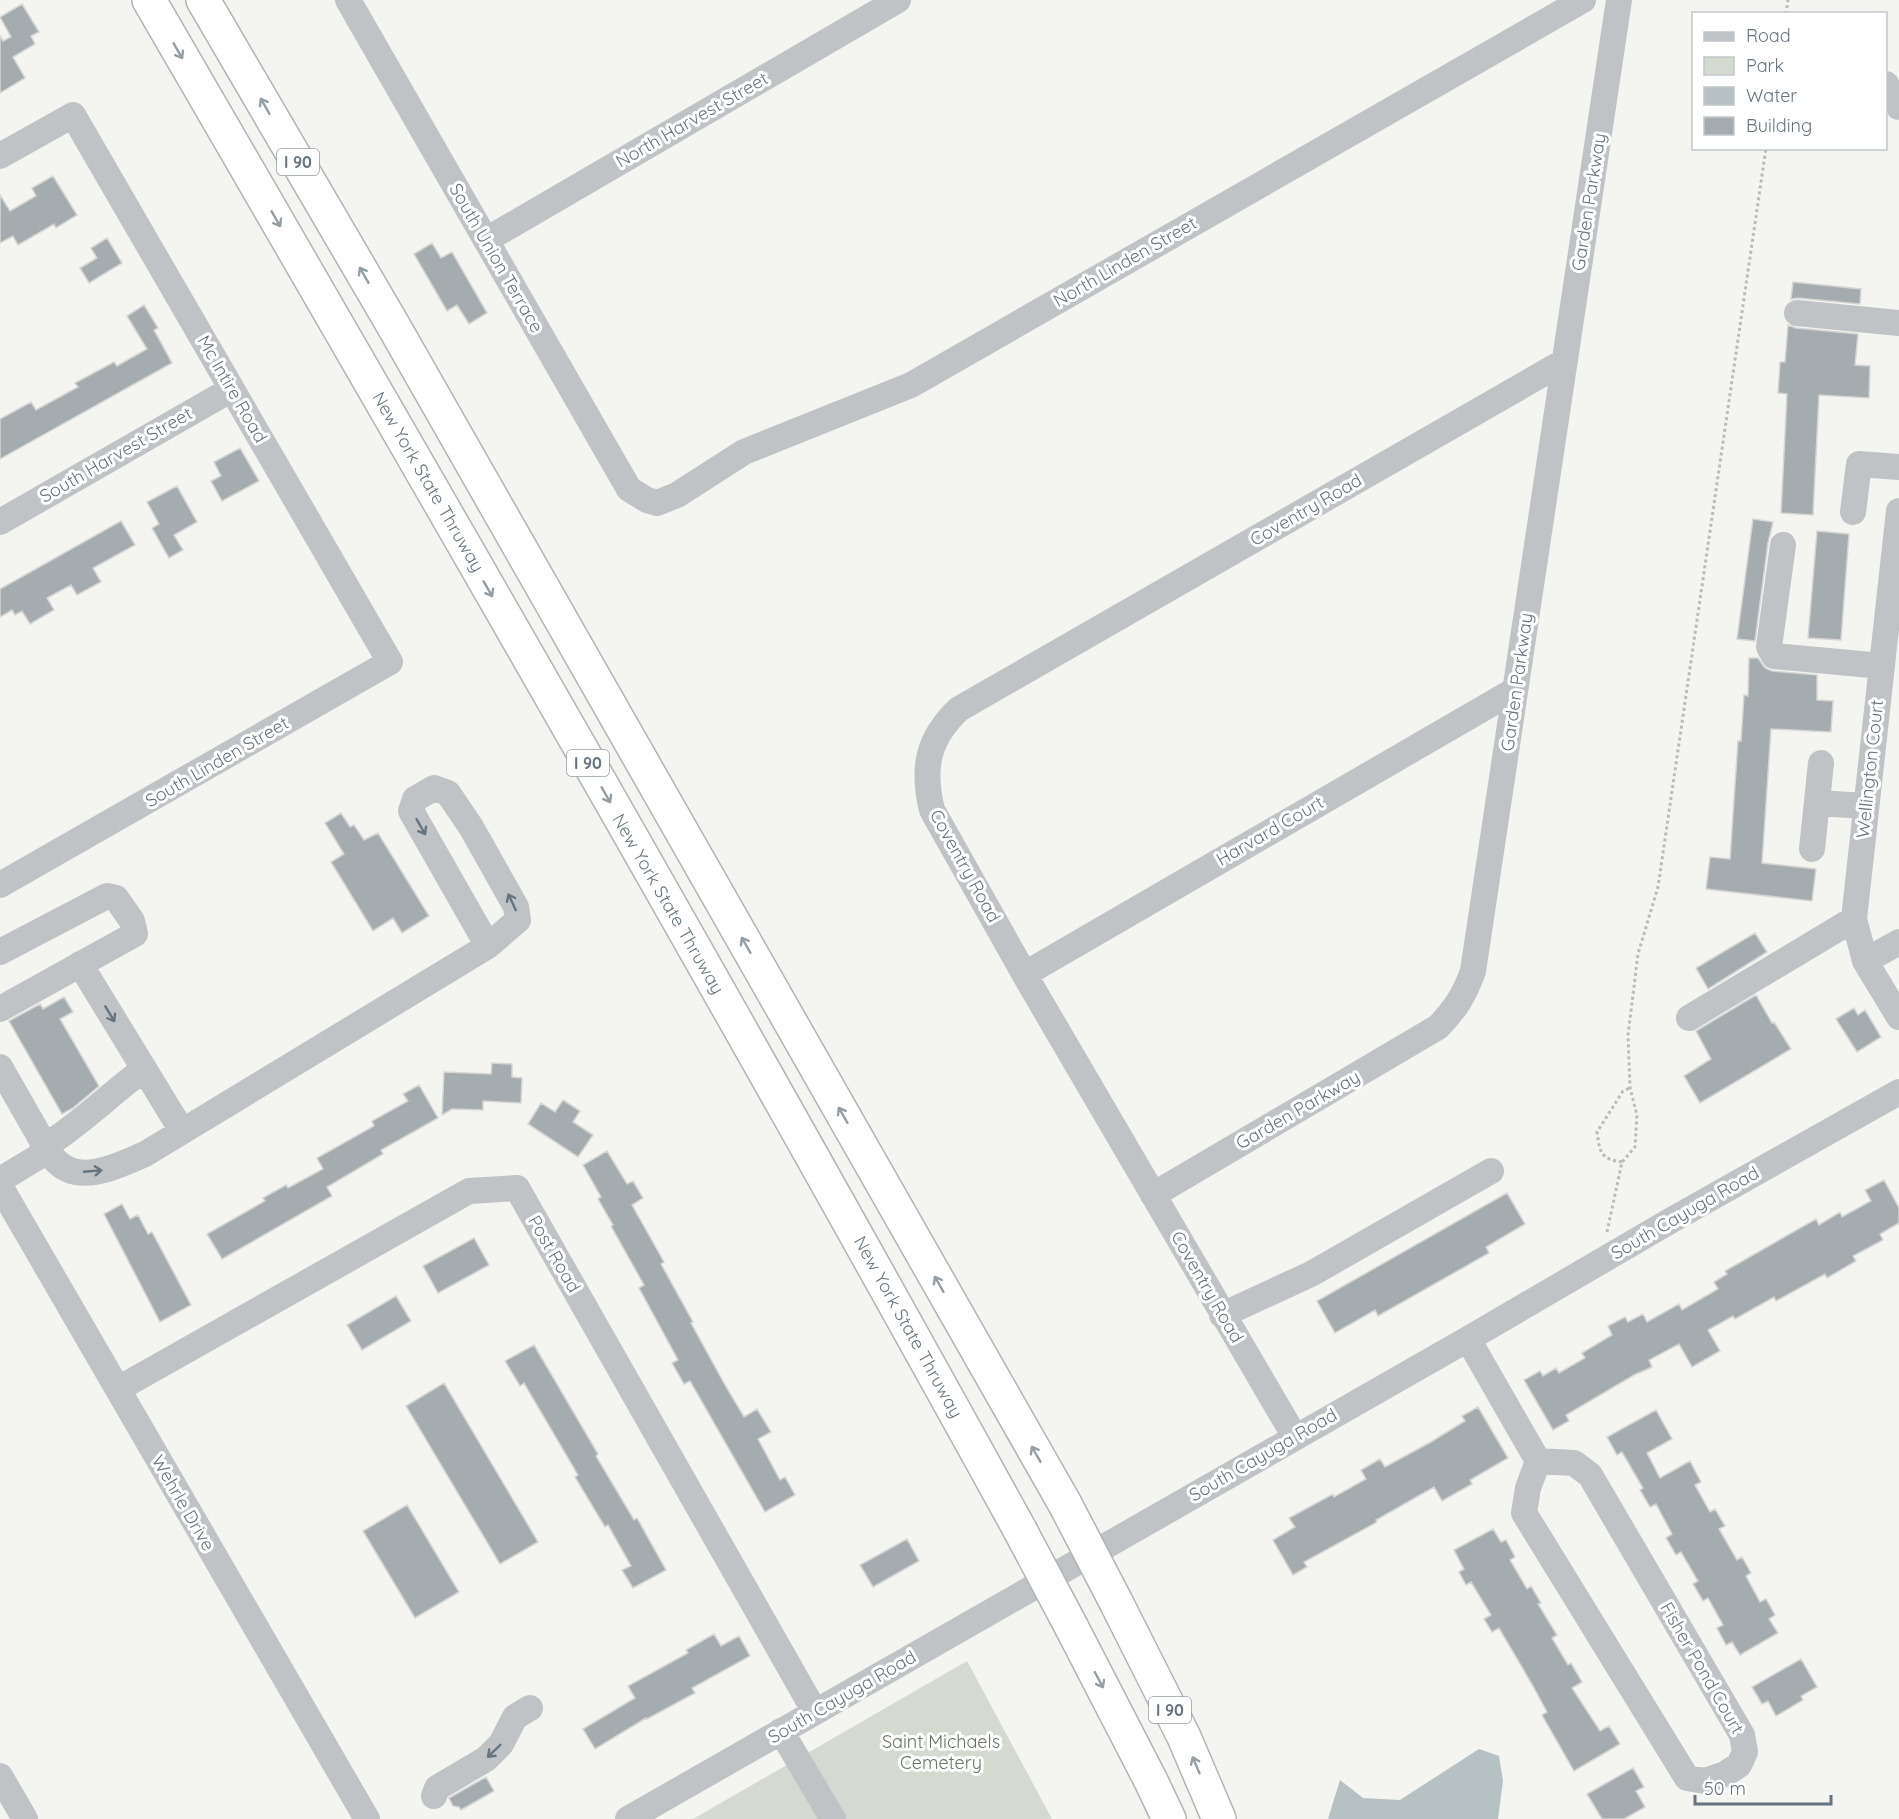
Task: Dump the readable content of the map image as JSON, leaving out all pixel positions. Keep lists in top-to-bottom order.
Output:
{
  "streets": {
    "highway": ["I 90", "New York State Thruway"],
    "street": [
      "North Harvest Street",
      "Garden Parkway",
      "South Union Terrace",
      "North Linden Street",
      "Mc Intire Road",
      "South Harvest Street",
      "Coventry Road",
      "South Linden Street",
      "Wellington Court",
      "Harvard Court",
      "South Cayuga Road",
      "Post Road",
      "Wehrle Drive",
      "Fisher Pond Court"
    ]
  },
  "crossings": [
    ["North Harvest Street", "South Union Terrace"],
    ["Garden Parkway", "Coventry Road"],
    ["Garden Parkway", "Harvard Court"],
    ["South Union Terrace", "North Linden Street"],
    ["Mc Intire Road", "South Harvest Street"],
    ["Mc Intire Road", "South Linden Street"],
    ["Coventry Road", "Harvard Court"],
    ["Coventry Road", "South Cayuga Road"],
    ["South Cayuga Road", "Post Road"],
    ["Post Road", "Wehrle Drive"]
  ],
  "parks": ["Saint Michaels Cemetery"],
  "legend": [
    "Road",
    "Park",
    "Water",
    "Building"
  ],
  "scale_bar": "50 m"
}
